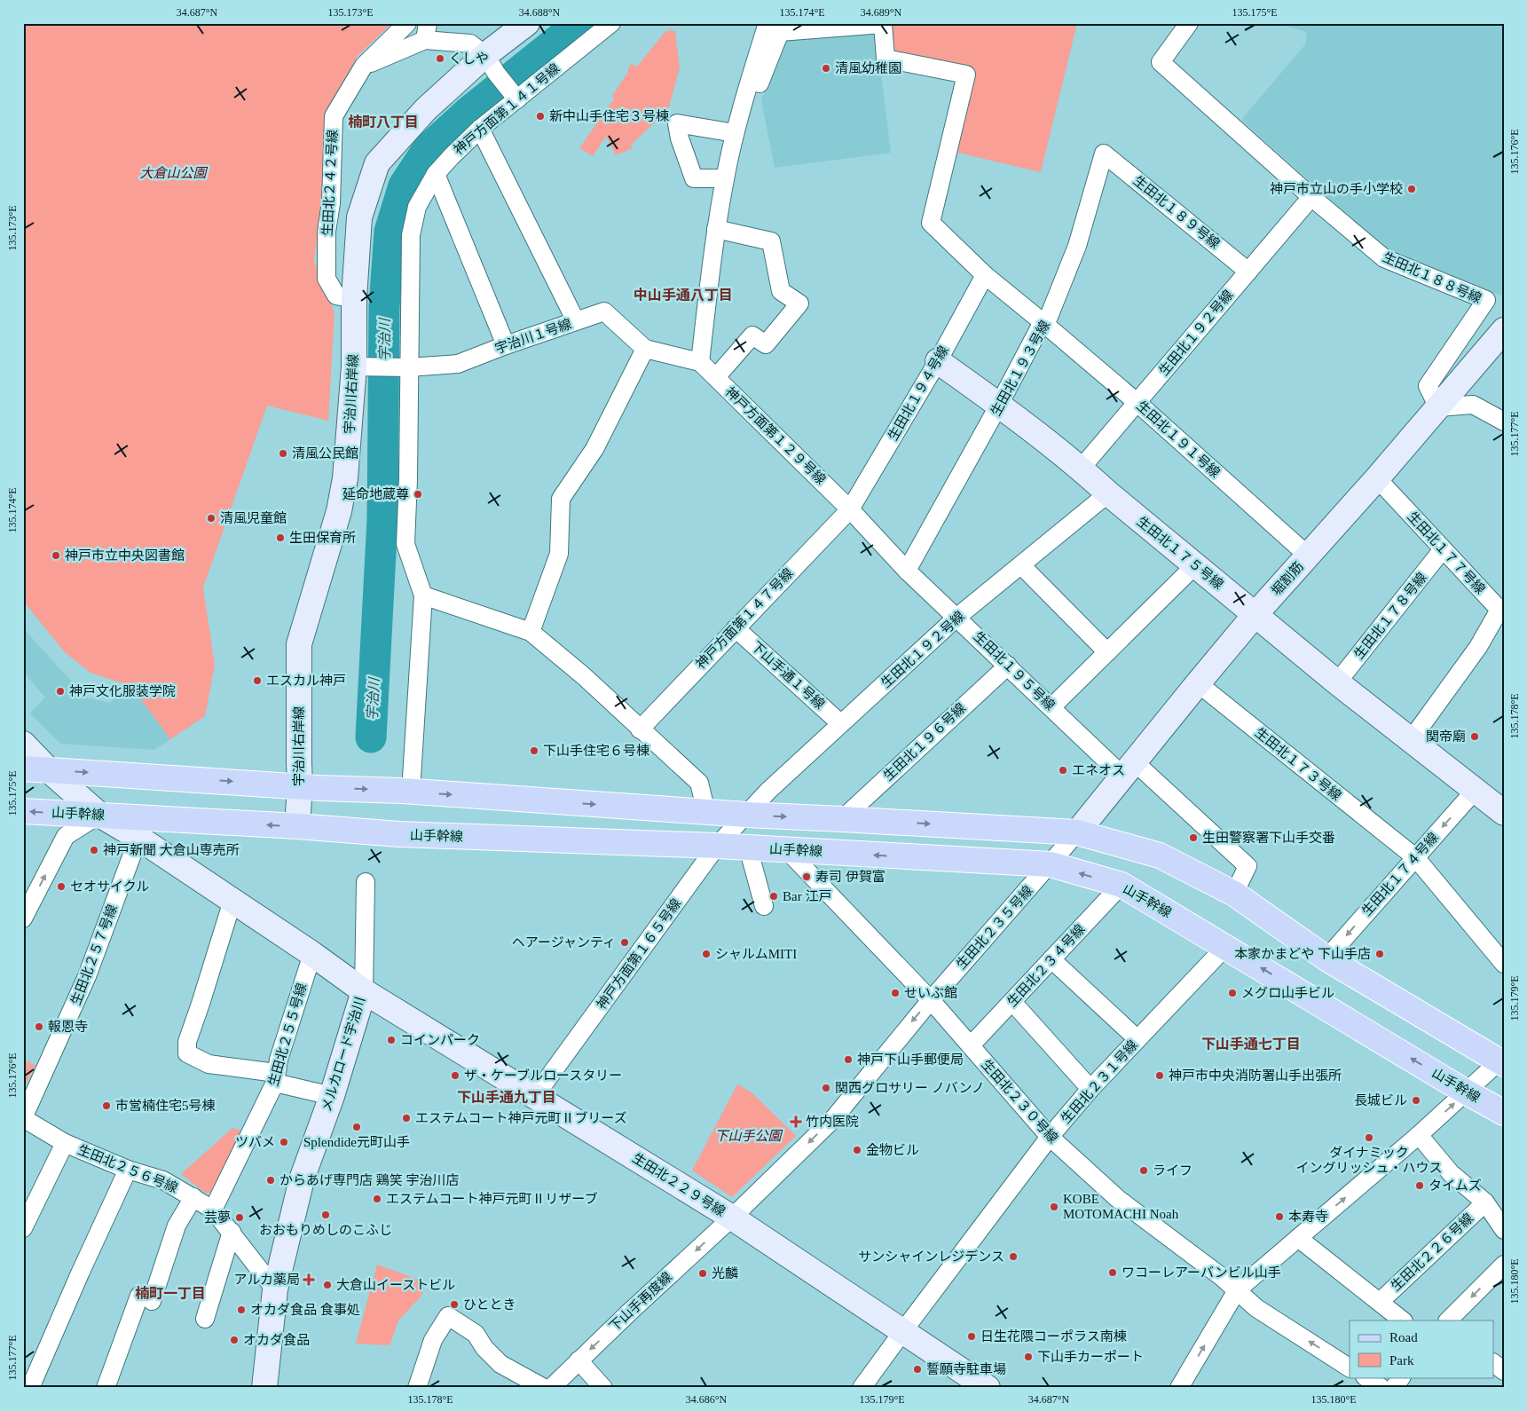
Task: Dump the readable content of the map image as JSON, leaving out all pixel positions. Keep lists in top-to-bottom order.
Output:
{
  "streets": {
    "main road": ["山手幹線"],
    "street": [
      "神戸方面第１４１号線",
      "生田北２４２号線",
      "生田北１８９号線",
      "生田北１８８号線",
      "生田北１９２号線",
      "宇治川１号線",
      "生田北１９３号線",
      "生田北１９４号線",
      "宇治川右岸線",
      "神戸方面第１２９号線",
      "生田北１９１号線",
      "生田北１７５号線",
      "生田北１７７号線",
      "堀割筋",
      "生田北１７８号線",
      "神戸方面第１４７号線",
      "生田北１９５号線",
      "下山手通１号線",
      "生田北１９６号線",
      "生田北１７３号線",
      "生田北１７４号線",
      "生田北２３５号線",
      "神戸方面第１６５号線",
      "生田北２５７号線",
      "生田北２３４号線",
      "生田北２５５号線",
      "メルカロード宇治川",
      "生田北２３１号線",
      "生田北２３０号線",
      "生田北２５６号線",
      "生田北２２９号線",
      "生田北２２６号線",
      "下山手再度線"
    ]
  },
  "crossings": [
    ["神戸方面第１４１号線", "宇治川１号線"],
    ["生田北２４２号線", "宇治川右岸線"],
    ["生田北１８９号線", "生田北１９２号線"],
    ["生田北１８９号線", "生田北１９３号線"],
    ["生田北１８８号線", "生田北１９２号線"],
    ["生田北１８８号線", "堀割筋"],
    ["生田北１９２号線", "生田北１９１号線"],
    ["生田北１９２号線", "生田北１７５号線"],
    ["生田北１９２号線", "生田北１９５号線"],
    ["生田北１９２号線", "下山手通１号線"],
    ["生田北１９２号線", "神戸方面第１６５号線"],
    ["宇治川１号線", "宇治川右岸線"],
    ["生田北１９３号線", "生田北１９１号線"],
    ["生田北１９３号線", "生田北１７５号線"],
    ["生田北１９３号線", "生田北１９５号線"],
    ["生田北１９４号線", "神戸方面第１２９号線"],
    ["生田北１９４号線", "生田北１９１号線"],
    ["生田北１９４号線", "生田北１７５号線"],
    ["生田北１９４号線", "神戸方面第１４７号線"],
    ["生田北１９４号線", "生田北１９５号線"],
    ["宇治川右岸線", "山手幹線"],
    ["神戸方面第１２９号線", "神戸方面第１４７号線"],
    ["神戸方面第１２９号線", "生田北１９５号線"],
    ["生田北１９１号線", "堀割筋"],
    ["生田北１７５号線", "生田北１７７号線"],
    ["生田北１７５号線", "堀割筋"],
    ["生田北１７５号線", "生田北１７８号線"],
    ["生田北１７５号線", "生田北１７４号線"],
    ["生田北１７７号線", "堀割筋"],
    ["生田北１７７号線", "生田北１７８号線"],
    ["堀割筋", "生田北１９５号線"],
    ["堀割筋", "生田北１７３号線"],
    ["堀割筋", "生田北２３５号線"],
    ["神戸方面第１４７号線", "生田北１９５号線"],
    ["神戸方面第１４７号線", "下山手通１号線"],
    ["生田北１９５号線", "生田北１９６号線"],
    ["生田北１７３号線", "生田北１７４号線"],
    ["山手幹線", "生田北２３５号線"],
    ["山手幹線", "神戸方面第１６５号線"],
    ["山手幹線", "生田北２３４号線"],
    ["山手幹線", "メルカロード宇治川"],
    ["山手幹線", "生田北２３１号線"],
    ["山手幹線", "生田北２３０号線"],
    ["生田北２３５号線", "生田北２３０号線"],
    ["生田北２３５号線", "生田北２２９号線"],
    ["生田北２３５号線", "下山手再度線"],
    ["神戸方面第１６５号線", "生田北２２９号線"],
    ["生田北２５７号線", "メルカロード宇治川"],
    ["生田北２５７号線", "生田北２５６号線"],
    ["生田北２３４号線", "生田北２３０号線"],
    ["生田北２５５号線", "メルカロード宇治川"],
    ["生田北２５５号線", "生田北２５６号線"],
    ["メルカロード宇治川", "生田北２５６号線"],
    ["メルカロード宇治川", "生田北２２９号線"],
    ["生田北２３１号線", "生田北２３０号線"],
    ["生田北２３１号線", "生田北２２９号線"],
    ["生田北２２９号線", "下山手再度線"]
  ],
  "one_way": ["生田北１７４号線", "生田北２３５号線", "下山手再度線"],
  "districts": [
    "楠町八丁目",
    "中山手通八丁目",
    "下山手通七丁目",
    "下山手通九丁目",
    "楠町一丁目"
  ],
  "water": ["宇治川"],
  "parks": ["大倉山公園", "下山手公園"],
  "places": {
    "other": [
      "くしや",
      "清風幼稚園",
      "新中山手住宅３号棟",
      "神戸市立山の手小学校",
      "清風公民館",
      "延命地蔵尊",
      "清風児童館",
      "生田保育所",
      "神戸市立中央図書館",
      "エスカル神戸",
      "神戸文化服装学院",
      "関帝廟",
      "下山手住宅６号棟",
      "エネオス",
      "生田警察署下山手交番",
      "神戸新聞 大倉山専売所",
      "寿司 伊賀富",
      "セオサイクル",
      "Bar 江戸",
      "ヘアージャンティ",
      "シャルムMITI",
      "本家かまどや 下山手店",
      "せいぶ館",
      "メグロ山手ビル",
      "報恩寺",
      "コインパーク",
      "神戸下山手郵便局",
      "ザ・ケーブルロースタリー",
      "神戸市中央消防署山手出張所",
      "関西グロサリー ノバンノ",
      "長城ビル",
      "市営楠住宅5号棟",
      "エステムコート神戸元町Ⅱブリーズ",
      "Splendide元町山手",
      "ダイナミック イングリッシュ・ハウス",
      "ツバメ",
      "金物ビル",
      "ライフ",
      "からあげ専門店 鶏笑 宇治川店",
      "タイムズ",
      "エステムコート神戸元町Ⅱリザーブ",
      "KOBE MOTOMACHI Noah",
      "おおもりめしのこふじ",
      "本寿寺",
      "芸夢",
      "サンシャインレジデンス",
      "ワコーレアーバンビル山手",
      "光麟",
      "大倉山イーストビル",
      "ひととき",
      "オカダ食品 食事処",
      "日生花隈コーポラス南棟",
      "オカダ食品",
      "下山手カーポート",
      "誓願寺駐車場"
    ],
    "health": ["竹内医院", "アルカ薬局"]
  },
  "legend": ["Road", "Park"],
  "coordinates": [
    "34.687°N",
    "135.173°E",
    "34.688°N",
    "135.174°E",
    "34.689°N",
    "135.175°E",
    "135.176°E",
    "135.177°E",
    "135.178°E",
    "135.179°E",
    "135.180°E",
    "34.686°N"
  ]
}
